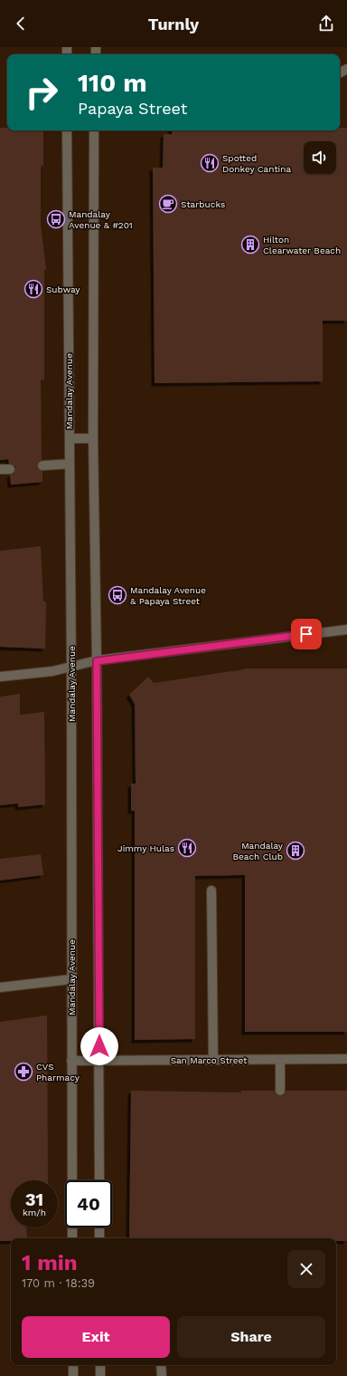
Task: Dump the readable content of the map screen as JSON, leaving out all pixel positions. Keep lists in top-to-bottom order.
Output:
{
  "streets": {
    "street": ["Mandalay Avenue", "San Marco Street"]
  },
  "crossings": [
    ["Mandalay Avenue", "San Marco Street"]
  ],
  "places": {
    "restaurant": ["Spotted Donkey Cantina", "Subway", "Jimmy Hulas"],
    "cafe": ["Starbucks"],
    "bus stop": ["Mandalay Avenue & #201", "Mandalay Avenue & Papaya Street"],
    "building": ["Hilton Clearwater Beach", "Mandalay Beach Club"],
    "pharmacy": ["CVS Pharmacy"]
  },
  "page": {
    "header": "Turnly",
    "turn": ["110 m", "Papaya Street"],
    "speed": "31 km/h",
    "limit": "40",
    "heading": ["1 min", "170 m · 18:39"],
    "buttons": ["Exit", "Share"]
  }
}
